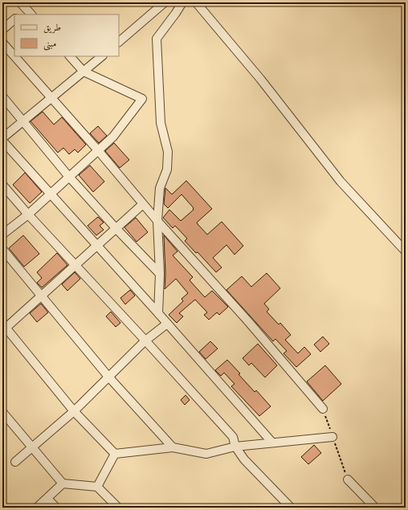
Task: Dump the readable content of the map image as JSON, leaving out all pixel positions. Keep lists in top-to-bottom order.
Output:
{
  "legend": ["طريق", "مبنى"]
}
